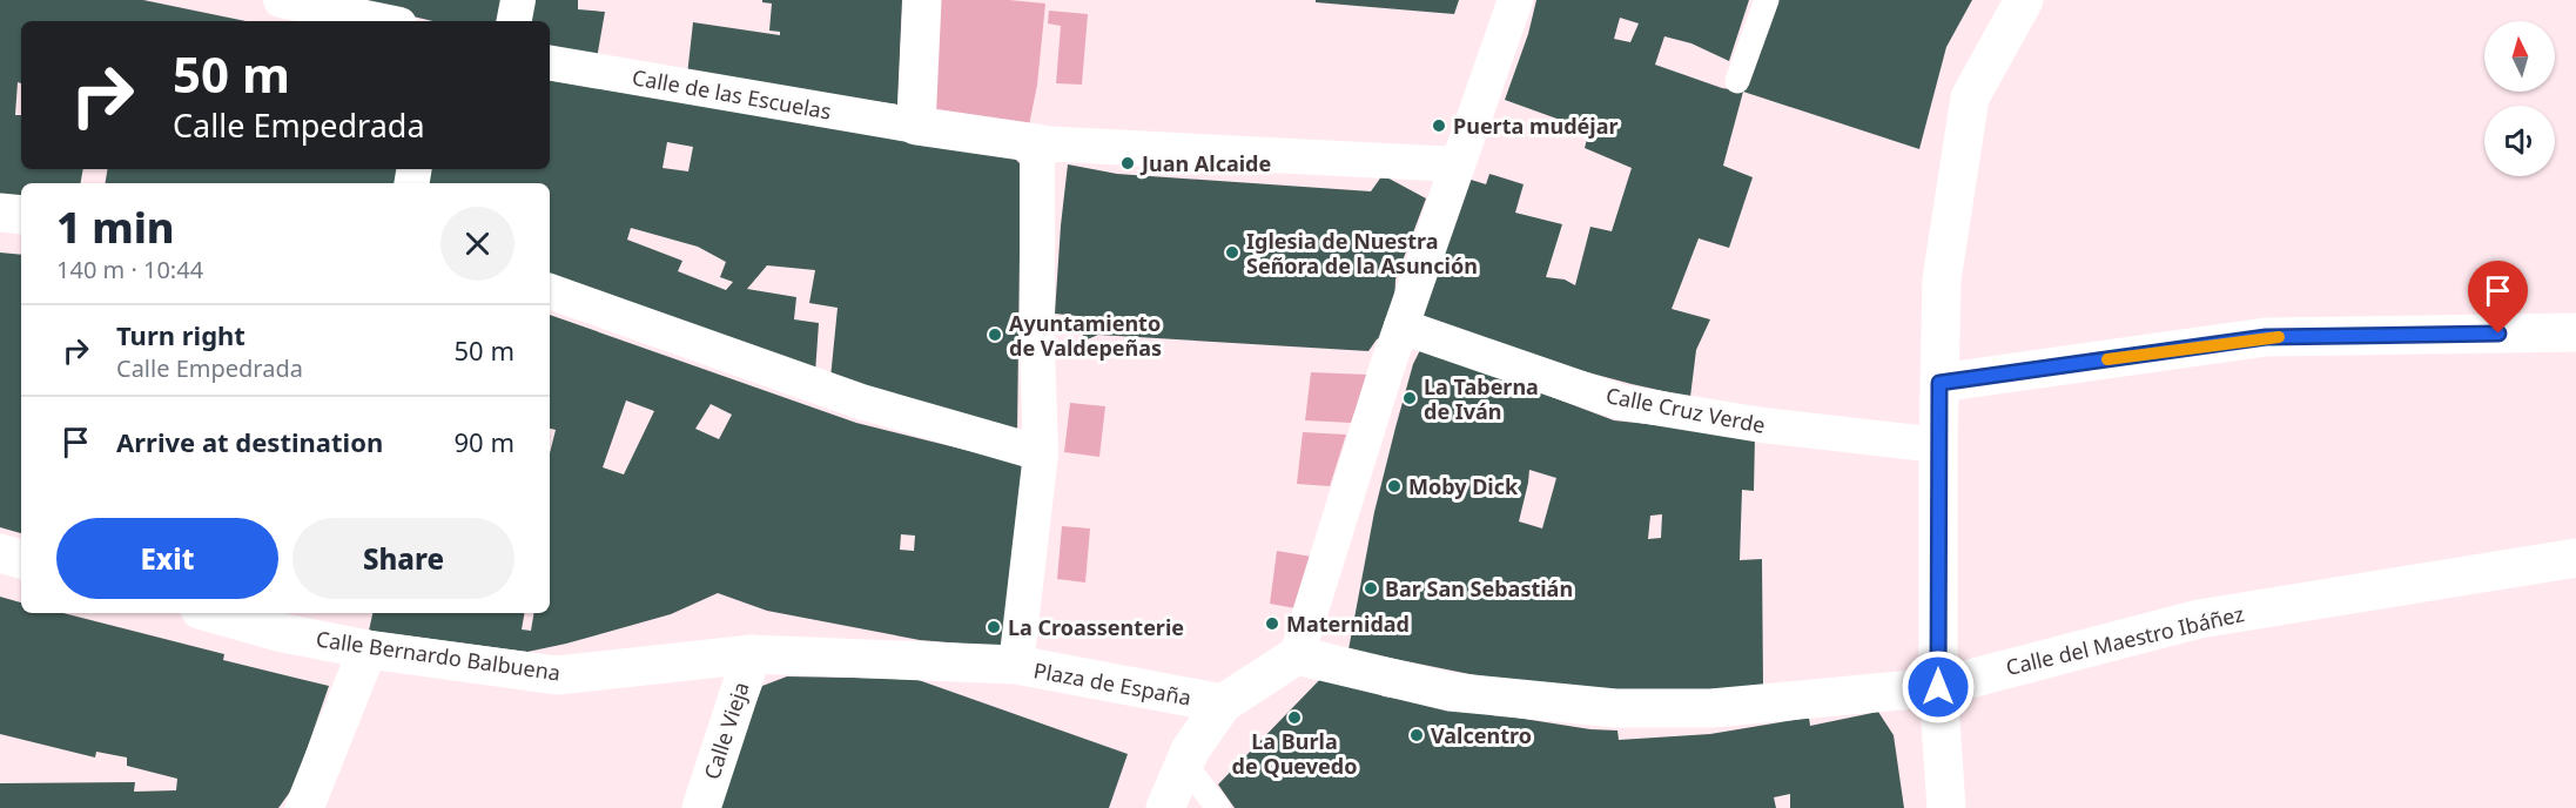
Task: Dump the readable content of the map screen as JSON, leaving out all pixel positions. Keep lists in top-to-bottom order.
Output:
{
  "streets": {
    "street": [
      "Calle de las Escuelas",
      "Calle Cruz Verde",
      "Calle del Maestro Ibáñez",
      "Calle Bernardo Balbuena",
      "Plaza de España",
      "Calle Vieja"
    ]
  },
  "crossings": [
    ["Calle Bernardo Balbuena", "Plaza de España"],
    ["Calle Bernardo Balbuena", "Calle Vieja"]
  ],
  "places": [
    "Puerta mudéjar",
    "Juan Alcaide",
    "Iglesia de Nuestra Señora de la Asunción",
    "Ayuntamiento de Valdepeñas",
    "La Taberna de Iván",
    "Moby Dick",
    "Bar San Sebastián",
    "Maternidad",
    "La Croassenterie",
    "La Burla de Quevedo",
    "Valcentro"
  ],
  "north": "top",
  "page": {
    "turn": ["50 m", "Calle Empedrada"],
    "heading": ["1 min", "140 m · 10:44"],
    "list": [
      {
        "name": "Turn right",
        "note": "Calle Empedrada",
        "value": "50 m"
      },
      {
        "name": "Arrive at destination",
        "value": "90 m"
      }
    ],
    "buttons": ["Exit", "Share"]
  }
}
